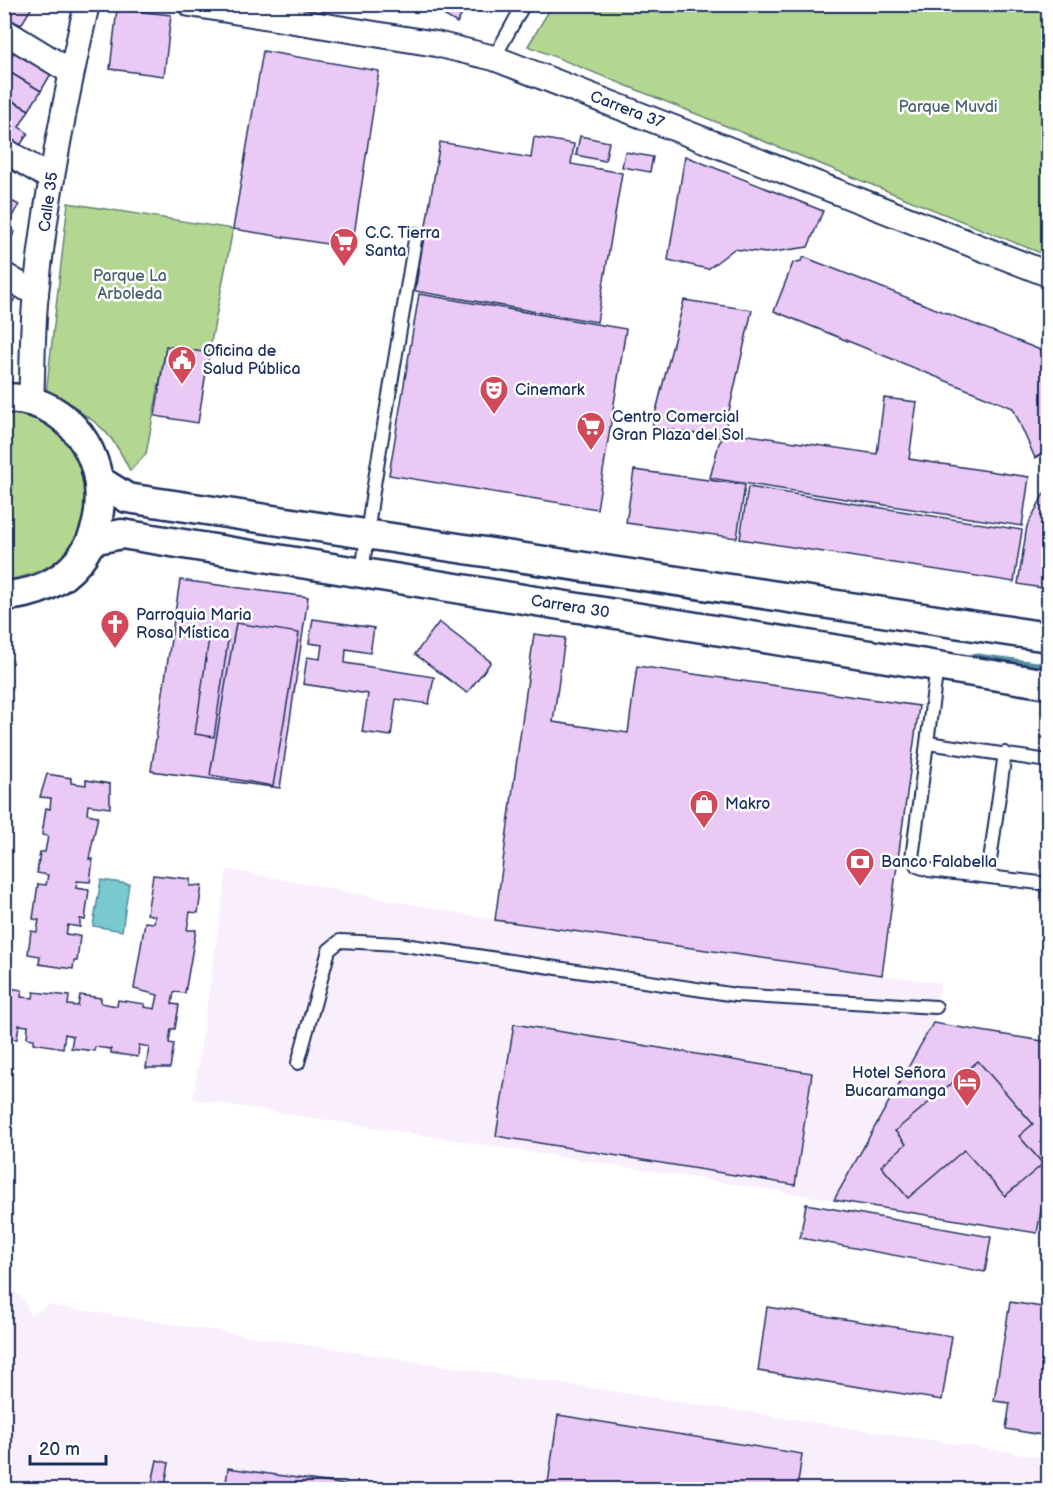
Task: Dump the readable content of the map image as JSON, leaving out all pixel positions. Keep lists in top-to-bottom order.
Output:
{
  "streets": {
    "street": ["Carrera 37", "Calle 35", "Carrera 30"]
  },
  "parks": ["Parque Muvdi", "Parque La Arboleda"],
  "places": {
    "supermarket": ["C.C. Tierra Santa", "Centro Comercial Gran Plaza del Sol"],
    "public building": ["Oficina de Salud Pública"],
    "theatre": ["Cinemark"],
    "church": ["Parroquia Maria Rosa Mística"],
    "shop": ["Makro"],
    "bank": ["Banco Falabella"],
    "hotel": ["Hotel Señora Bucaramanga"]
  },
  "scale_bar": "20 m"
}
